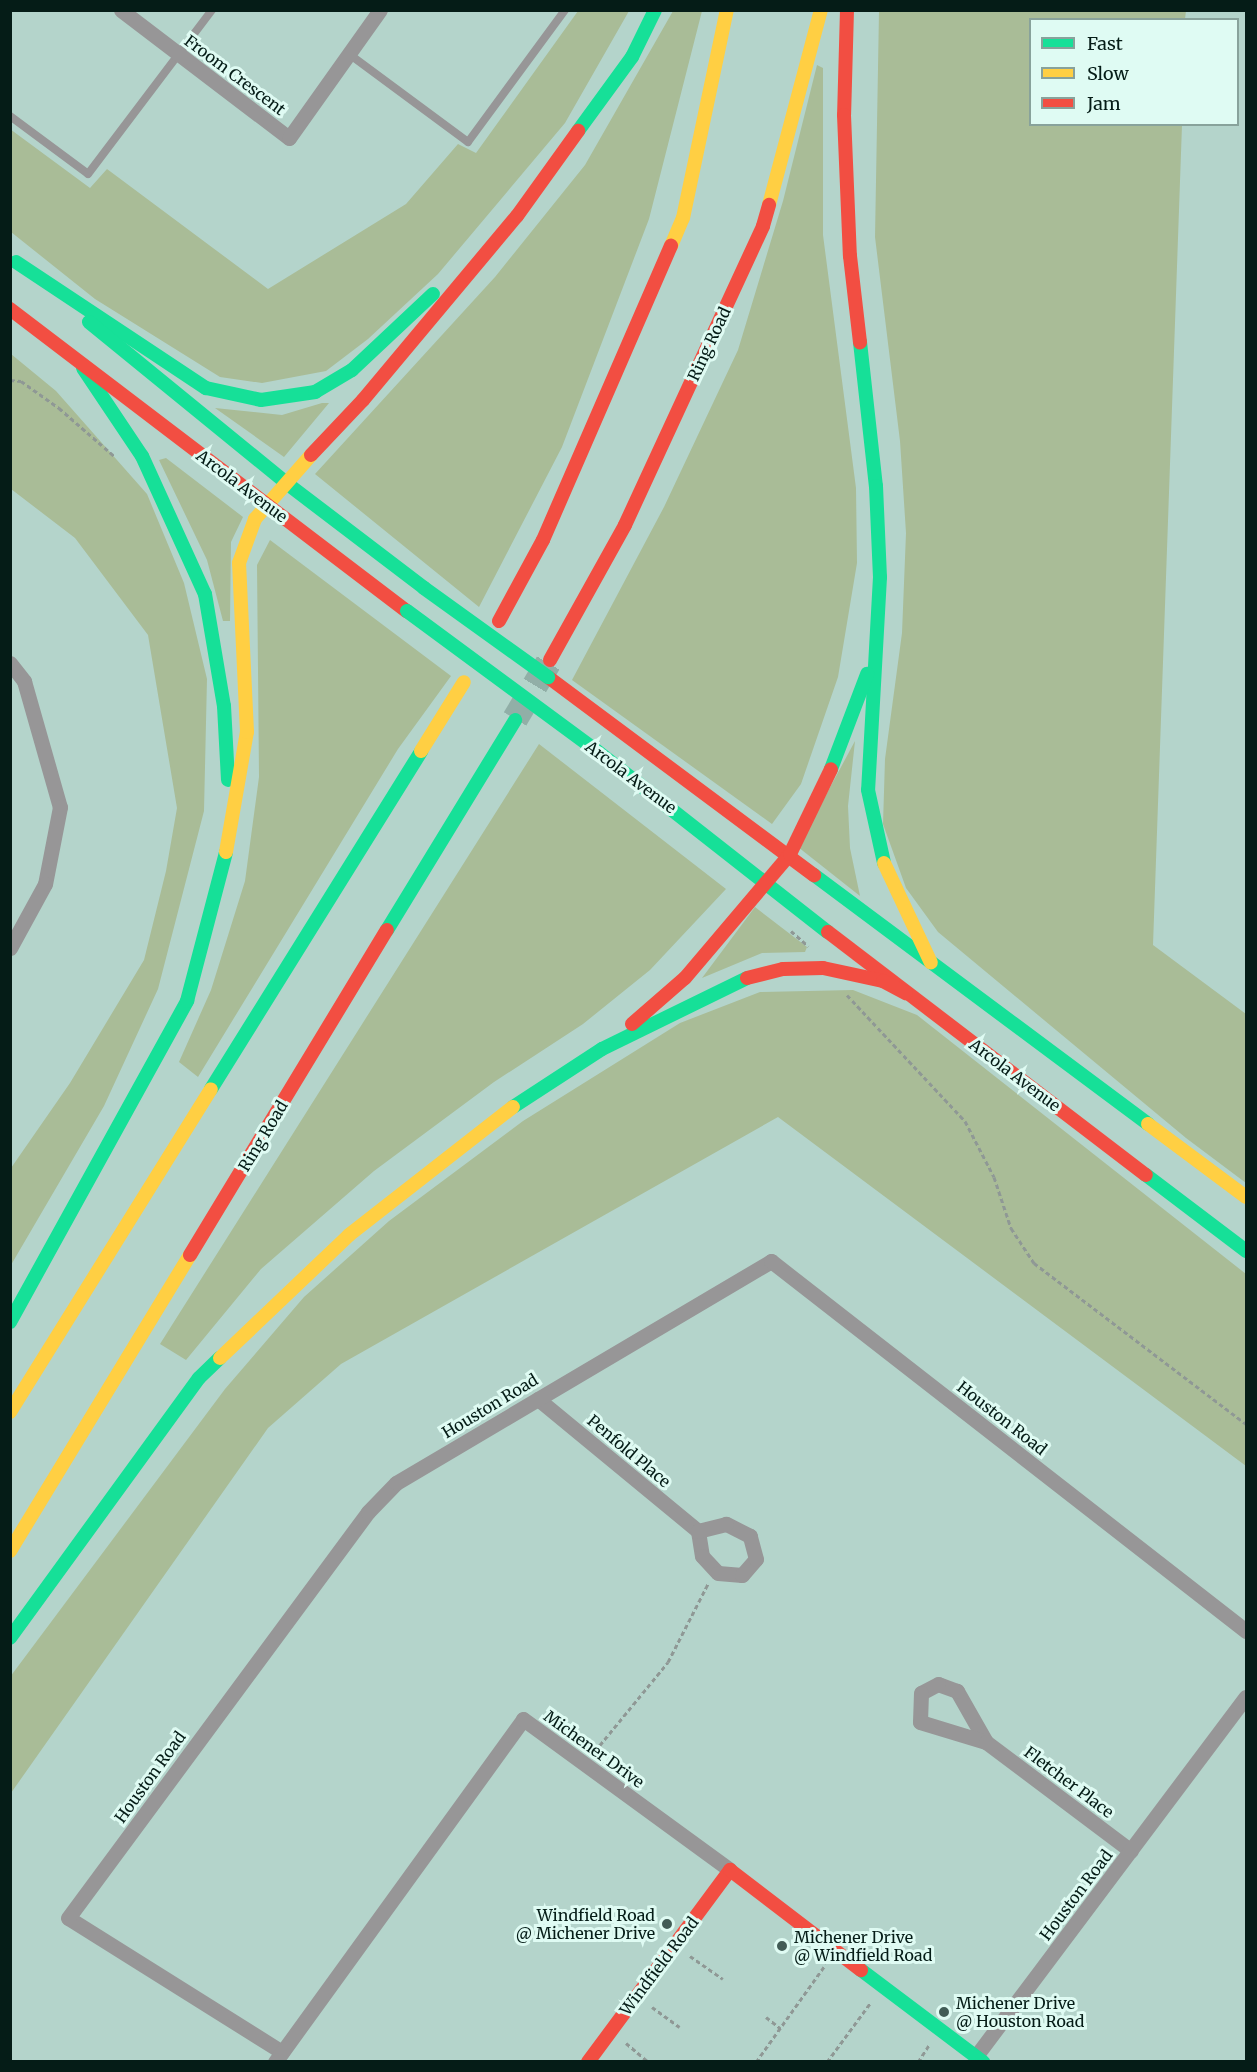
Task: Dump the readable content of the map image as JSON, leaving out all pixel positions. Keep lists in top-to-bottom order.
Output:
{
  "streets": {
    "main road": [
      "Ring Road",
      "Arcola Avenue",
      "Michener Drive",
      "Windfield Road"
    ],
    "street": [
      "Froom Crescent",
      "Houston Road",
      "Penfold Place",
      "Fletcher Place"
    ]
  },
  "crossings": [
    ["Houston Road", "Penfold Place"],
    ["Houston Road", "Michener Drive"],
    ["Houston Road", "Fletcher Place"],
    ["Michener Drive", "Windfield Road"]
  ],
  "places": ["Windfield Road @ Michener Drive", "Michener Drive @ Windfield Road", "Michener Drive @ Houston Road"],
  "legend": ["Fast", "Slow", "Jam"]
}
